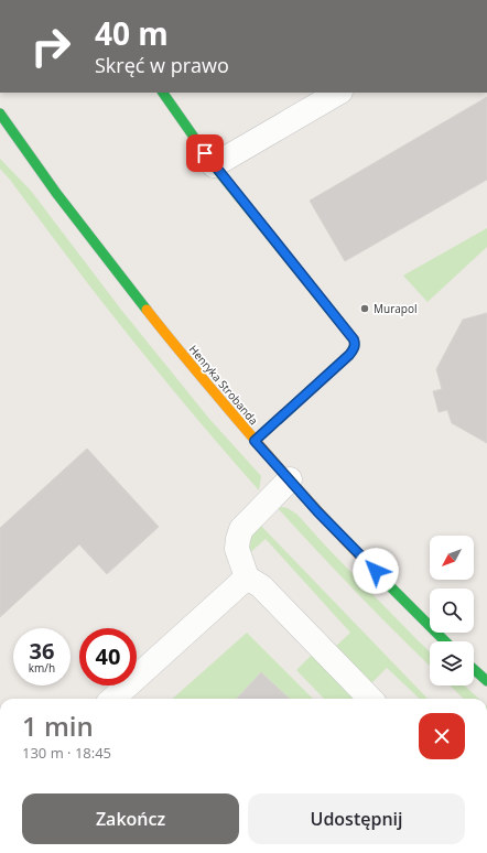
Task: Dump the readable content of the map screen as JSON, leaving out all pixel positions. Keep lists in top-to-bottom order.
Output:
{
  "streets": {
    "street": ["Henryka Strobanda"]
  },
  "places": ["Murapol"],
  "north": "bottom left",
  "page": {
    "turn": ["40 m", "Skręć w prawo"],
    "speed": "36 km/h",
    "limit": "40",
    "heading": ["1 min", "130 m · 18:45"],
    "buttons": ["Zakończ", "Udostępnij"]
  }
}
